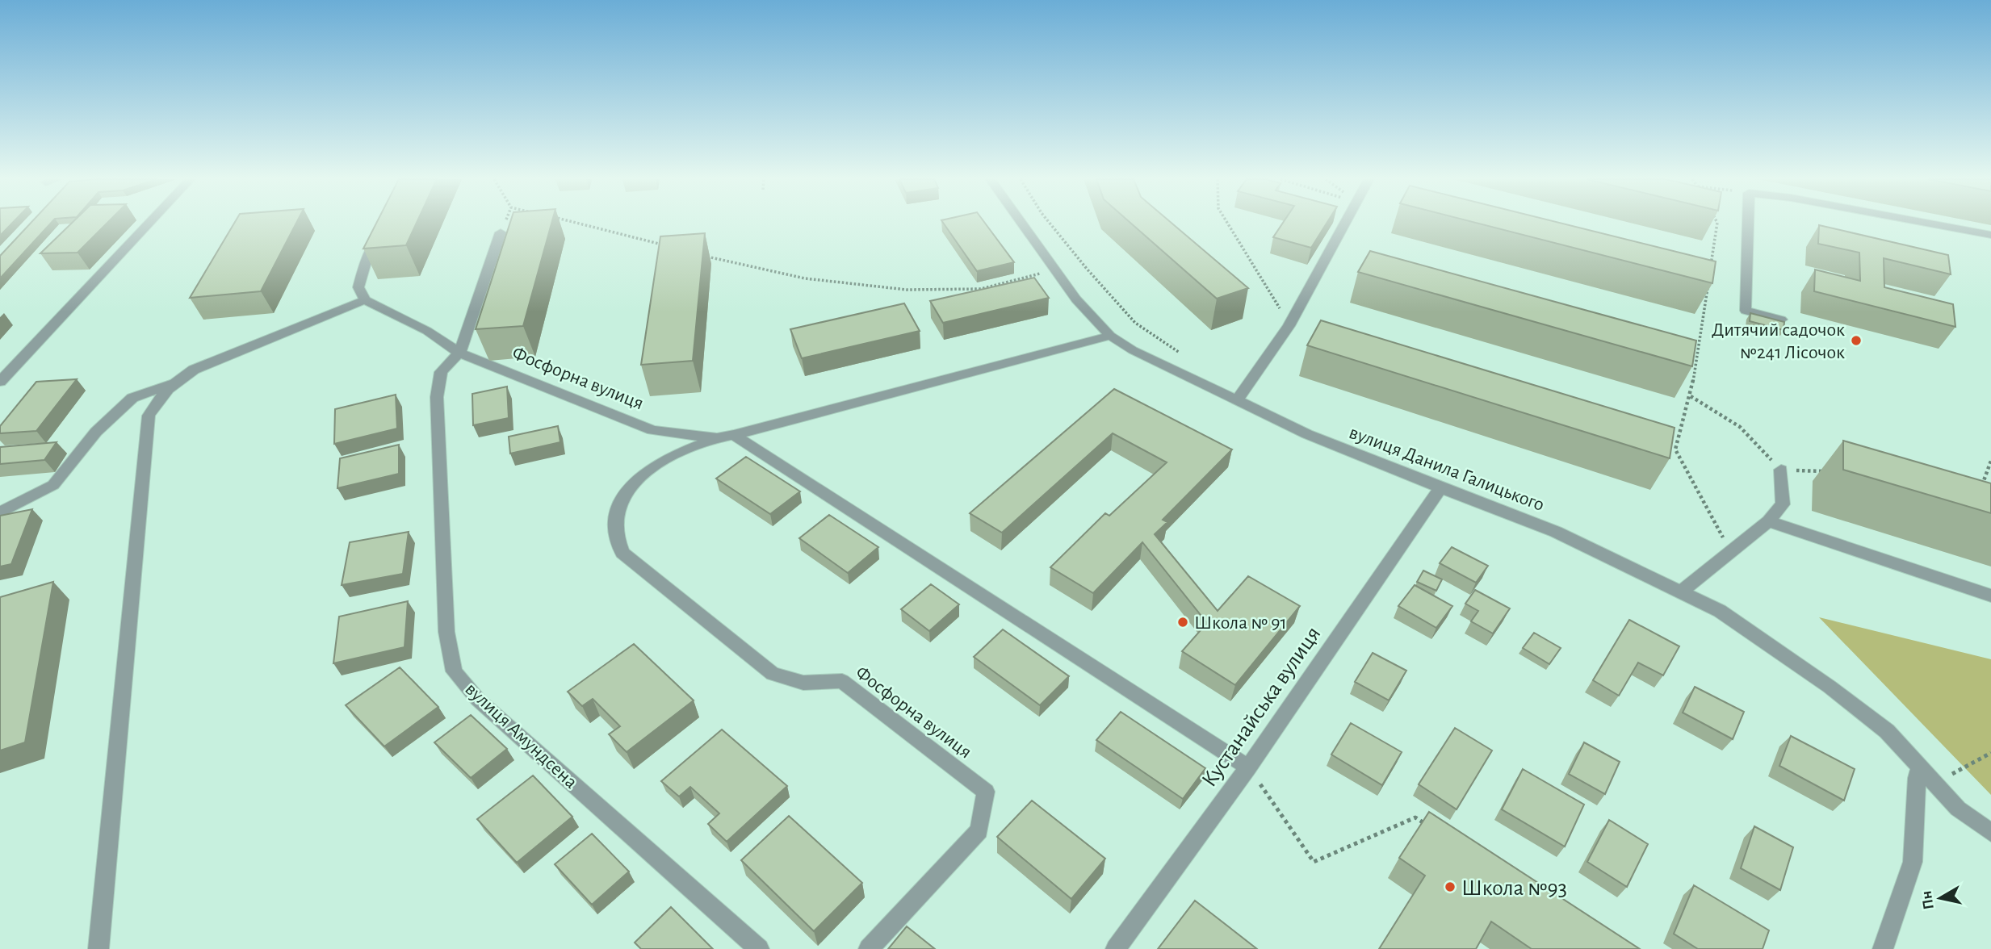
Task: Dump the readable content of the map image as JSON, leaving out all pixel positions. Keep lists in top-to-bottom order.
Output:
{
  "streets": {
    "street": [
      "Фосфорна вулиця",
      "вулиця Данила Галицького",
      "Кустанайська вулиця",
      "вулиця Амундсена"
    ]
  },
  "crossings": [
    ["Фосфорна вулиця", "вулиця Данила Галицького"],
    ["Фосфорна вулиця", "вулиця Амундсена"],
    ["вулиця Данила Галицького", "Кустанайська вулиця"]
  ],
  "places": ["Дитячий садочок №241 Лісочок", "Школа № 91", "Школа №93"],
  "north": "left"
}
